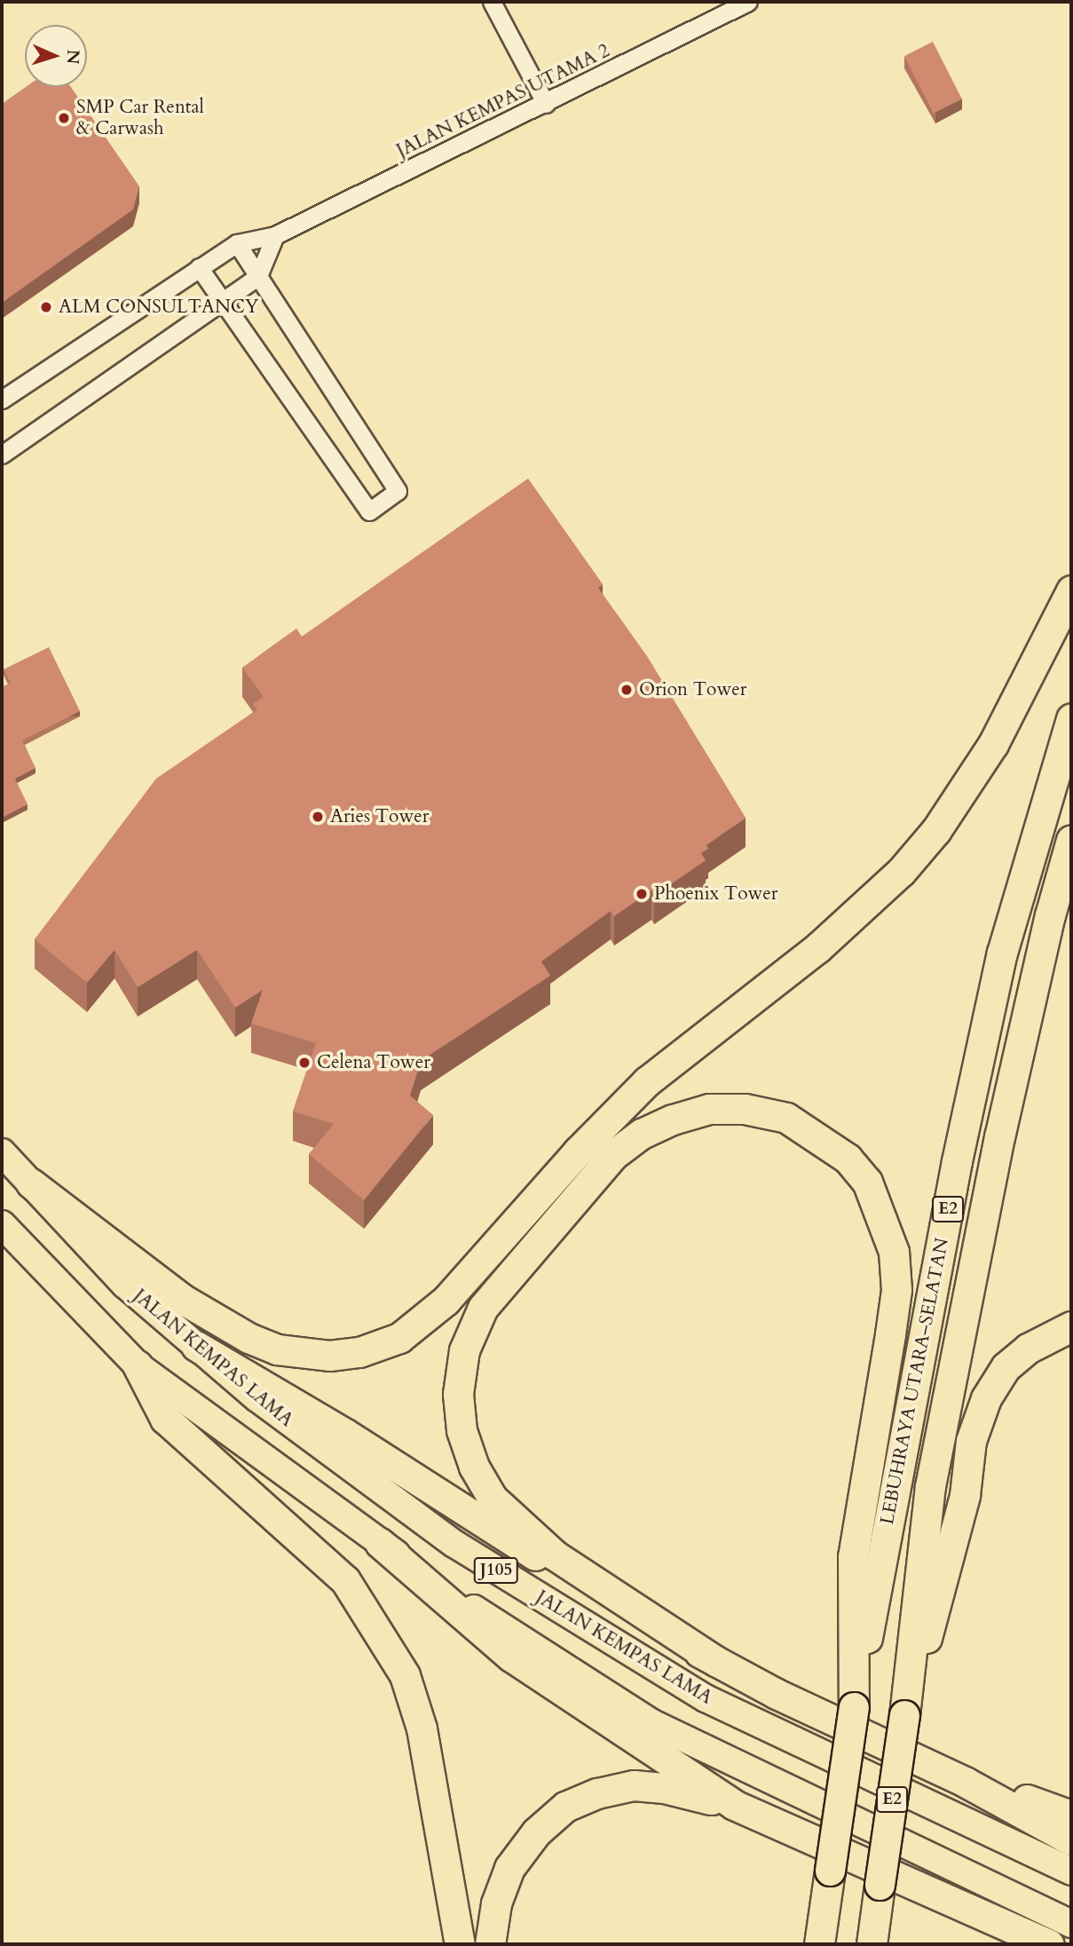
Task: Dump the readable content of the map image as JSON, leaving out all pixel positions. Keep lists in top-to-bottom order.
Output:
{
  "streets": {
    "highway": ["E2", "LEBUHRAYA UTARA–SELATAN"],
    "main road": ["JALAN KEMPAS LAMA", "J105"],
    "street": ["JALAN KEMPAS UTAMA 2"]
  },
  "places": [
    "SMP Car Rental & Carwash",
    "ALM CONSULTANCY",
    "Orion Tower",
    "Aries Tower",
    "Phoenix Tower",
    "Celena Tower"
  ],
  "north": "right"
}
